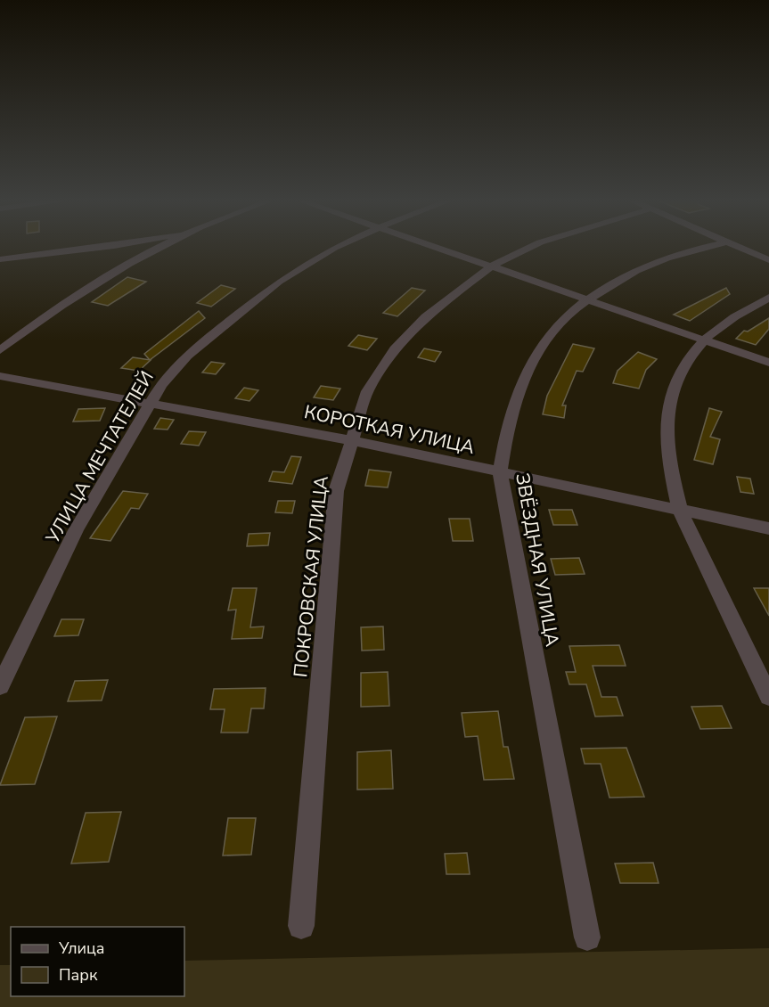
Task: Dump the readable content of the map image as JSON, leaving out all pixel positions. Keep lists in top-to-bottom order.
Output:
{
  "streets": {
    "street": [
      "КОРОТКАЯ УЛИЦА",
      "УЛИЦА МЕЧТАТЕЛЕЙ",
      "ЗВЁЗДНАЯ УЛИЦА",
      "ПОКРОВСКАЯ УЛИЦА"
    ]
  },
  "crossings": [
    ["КОРОТКАЯ УЛИЦА", "УЛИЦА МЕЧТАТЕЛЕЙ"],
    ["КОРОТКАЯ УЛИЦА", "ЗВЁЗДНАЯ УЛИЦА"],
    ["КОРОТКАЯ УЛИЦА", "ПОКРОВСКАЯ УЛИЦА"]
  ],
  "legend": ["Улица", "Парк"]
}
